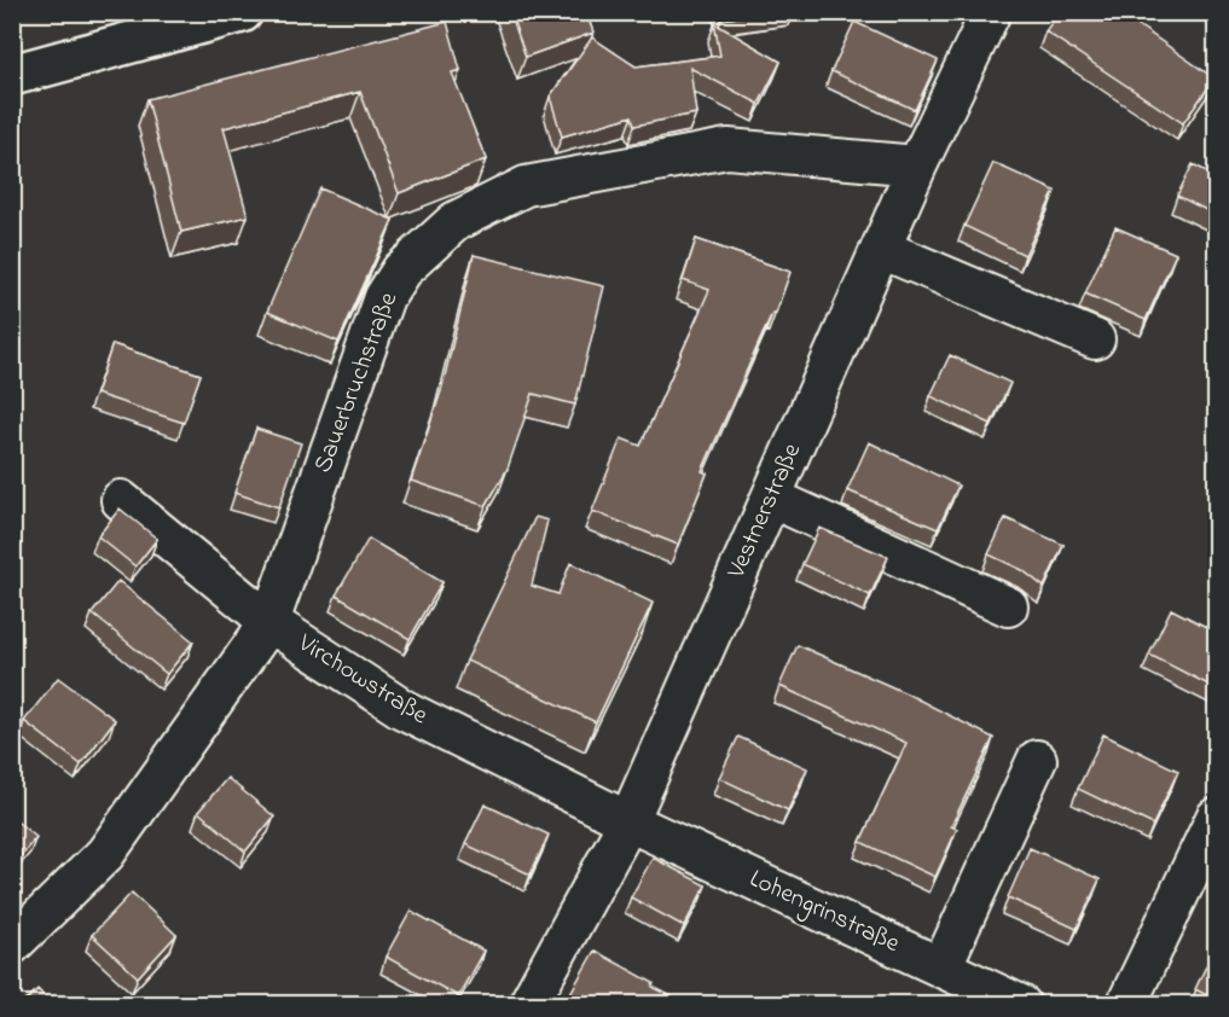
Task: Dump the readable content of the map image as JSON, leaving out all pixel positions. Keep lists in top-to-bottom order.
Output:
{
  "streets": {
    "street": [
      "Sauerbruchstraße",
      "Vestnerstraße",
      "Virchowstraße",
      "Lohengrinstraße"
    ]
  },
  "crossings": [
    ["Sauerbruchstraße", "Vestnerstraße"],
    ["Sauerbruchstraße", "Virchowstraße"],
    ["Vestnerstraße", "Virchowstraße"],
    ["Vestnerstraße", "Lohengrinstraße"],
    ["Virchowstraße", "Lohengrinstraße"]
  ]
}
